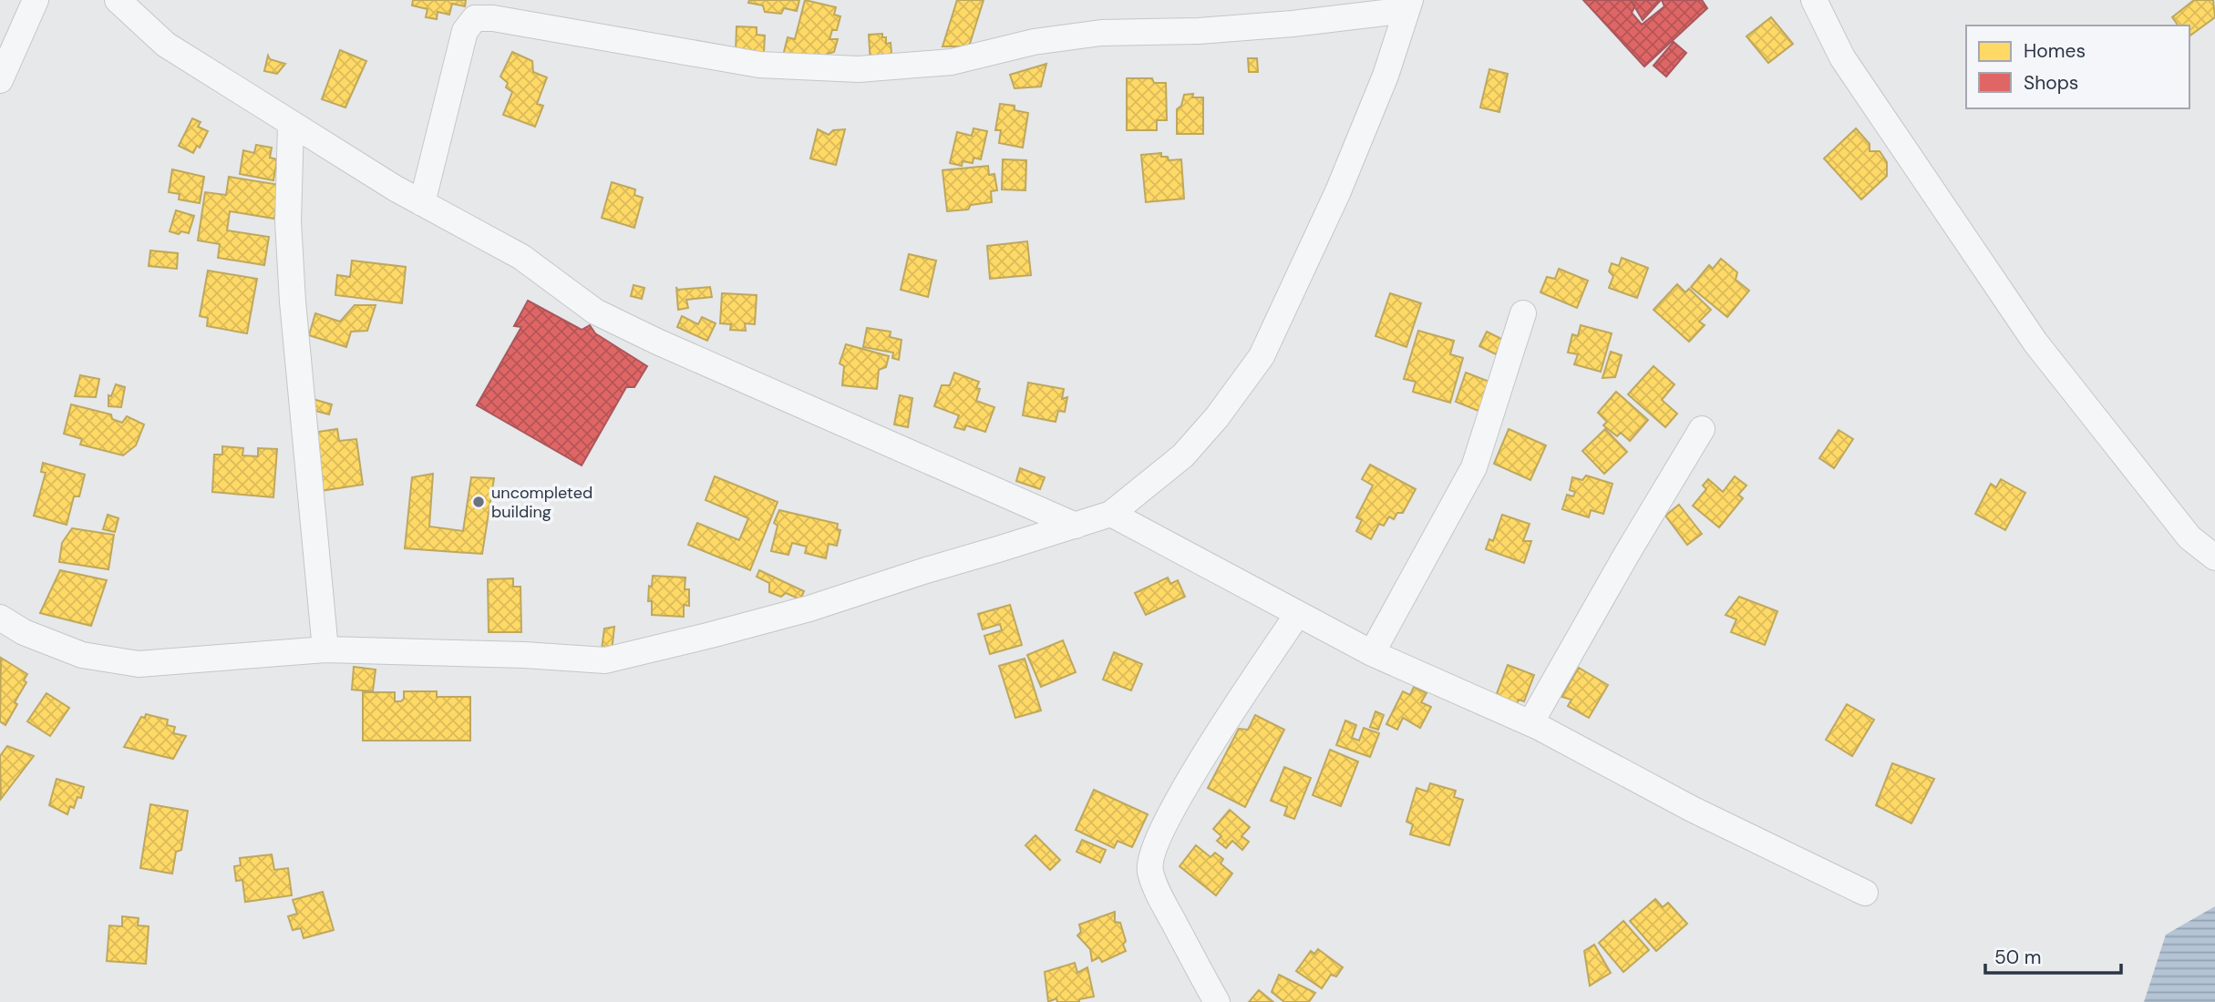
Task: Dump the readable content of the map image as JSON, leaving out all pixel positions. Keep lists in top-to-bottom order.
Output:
{
  "places": ["uncompleted building"],
  "legend": ["Homes", "Shops"],
  "scale_bar": "50 m"
}
